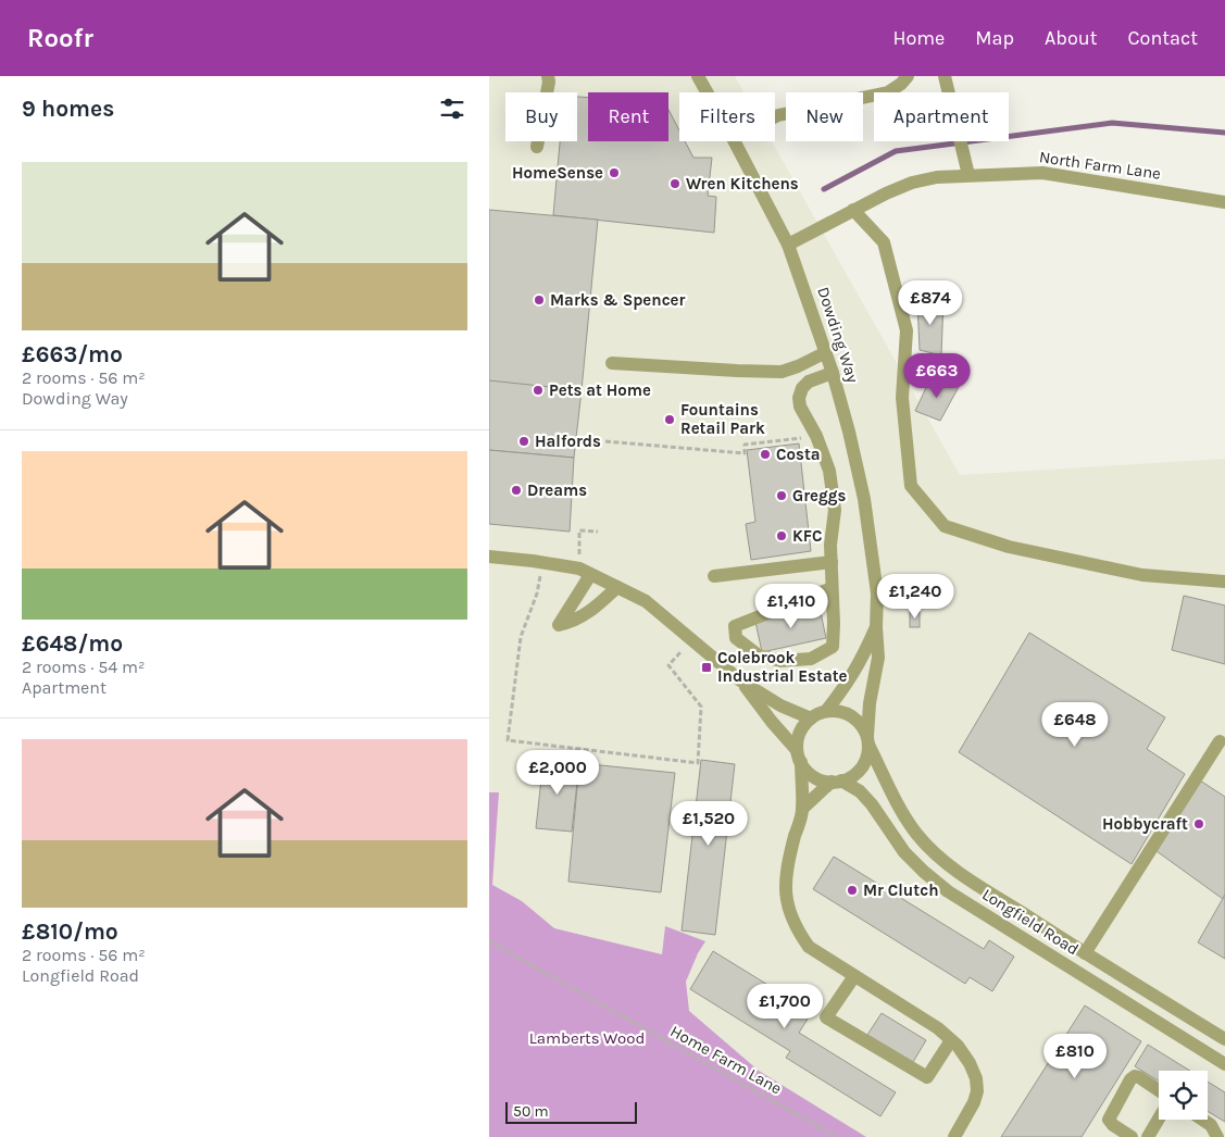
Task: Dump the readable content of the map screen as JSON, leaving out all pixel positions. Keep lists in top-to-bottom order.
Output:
{
  "streets": {
    "street": ["North Farm Lane", "Dowding Way", "Longfield Road"],
    "path": ["Home Farm Lane"]
  },
  "crossings": [
    ["North Farm Lane", "Dowding Way"],
    ["Dowding Way", "Longfield Road"]
  ],
  "parks": ["Lamberts Wood"],
  "places": {
    "other": [
      "HomeSense",
      "Wren Kitchens",
      "Marks & Spencer",
      "Pets at Home",
      "Fountains Retail Park",
      "Halfords",
      "Costa",
      "Dreams",
      "Greggs",
      "KFC",
      "Hobbycraft",
      "Mr Clutch"
    ],
    "transit": ["Colebrook Industrial Estate"]
  },
  "scale_bar": "50 m",
  "page": {
    "header": "Roofr",
    "nav": [
      "Home",
      "Map",
      "About",
      "Contact"
    ],
    "heading": "9 homes",
    "chip": [
      "Buy",
      "Rent",
      "Filters",
      "New",
      "Apartment"
    ],
    "list": [
      {
        "name": "£663/mo",
        "note": "2 rooms · 56 m² · Dowding Way"
      },
      {
        "name": "£648/mo",
        "note": "2 rooms · 54 m² · Apartment"
      },
      {
        "name": "£810/mo",
        "note": "2 rooms · 56 m² · Longfield Road"
      }
    ],
    "price": [
      "£874",
      "£663",
      "£1,240",
      "£1,410",
      "£648",
      "£2,000",
      "£1,520",
      "£1,700",
      "£810"
    ],
    "scale": "50 m"
  }
}
